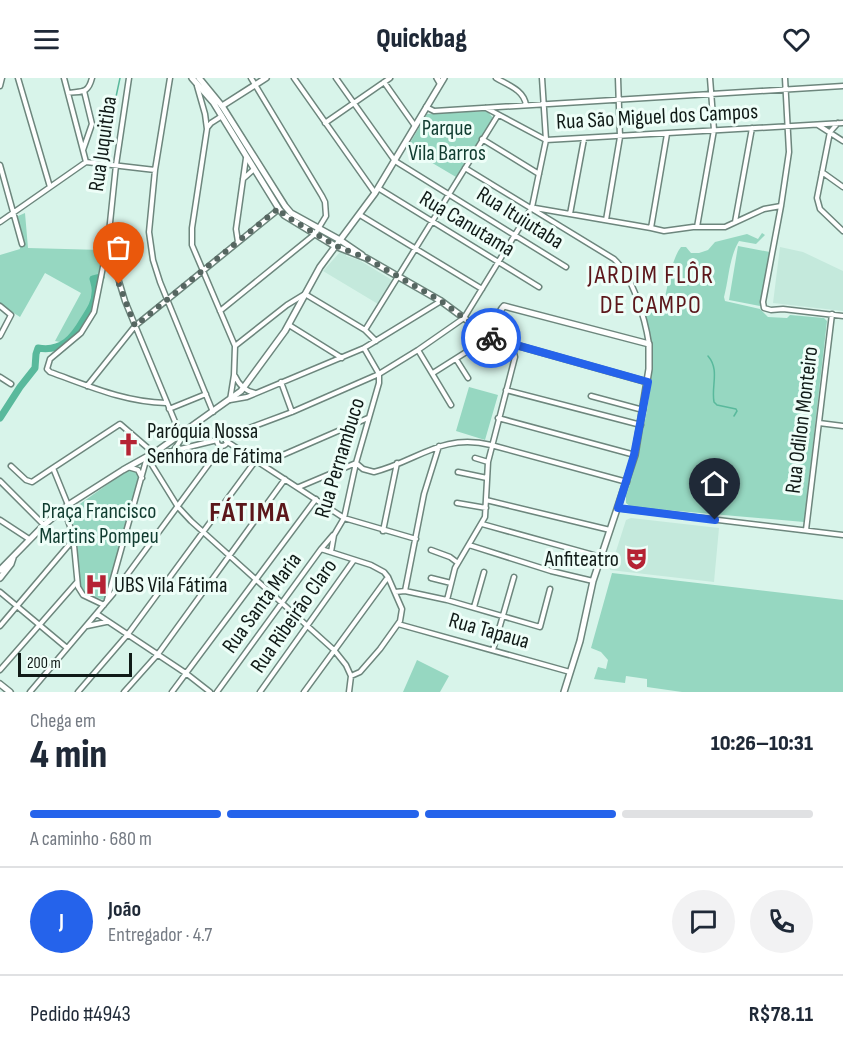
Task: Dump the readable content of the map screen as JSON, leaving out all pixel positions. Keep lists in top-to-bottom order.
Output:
{
  "streets": {
    "street": [
      "Rua São Miguel dos Campos",
      "Rua Juquitiba",
      "Rua Ituiutaba",
      "Rua Canutama",
      "Rua Odilon Monteiro",
      "Rua Pernambuco",
      "Rua Santa Maria",
      "Rua Ribeirão Claro",
      "Rua Tapaua"
    ]
  },
  "crossings": [
    ["Rua Pernambuco", "Rua Santa Maria"]
  ],
  "districts": ["JARDIM FLÔR DE CAMPO", "FÁTIMA"],
  "parks": ["Parque Vila Barros", "Praça Francisco Martins Pompeu"],
  "places": {
    "church": ["Paróquia Nossa Senhora de Fátima"],
    "theatre": ["Anfiteatro"],
    "hospital": ["UBS Vila Fátima"]
  },
  "scale_bar": "200 m",
  "page": {
    "header": "Quickbag",
    "scale": "200 m",
    "heading": ["4 min", "Chega em", "10:26–10:31"],
    "panel": [
      "João",
      "Entregador · 4.7",
      "Pedido #4943",
      "R$78.11"
    ],
    "bar": "A caminho · 680 m",
    "round": "J"
  }
}
